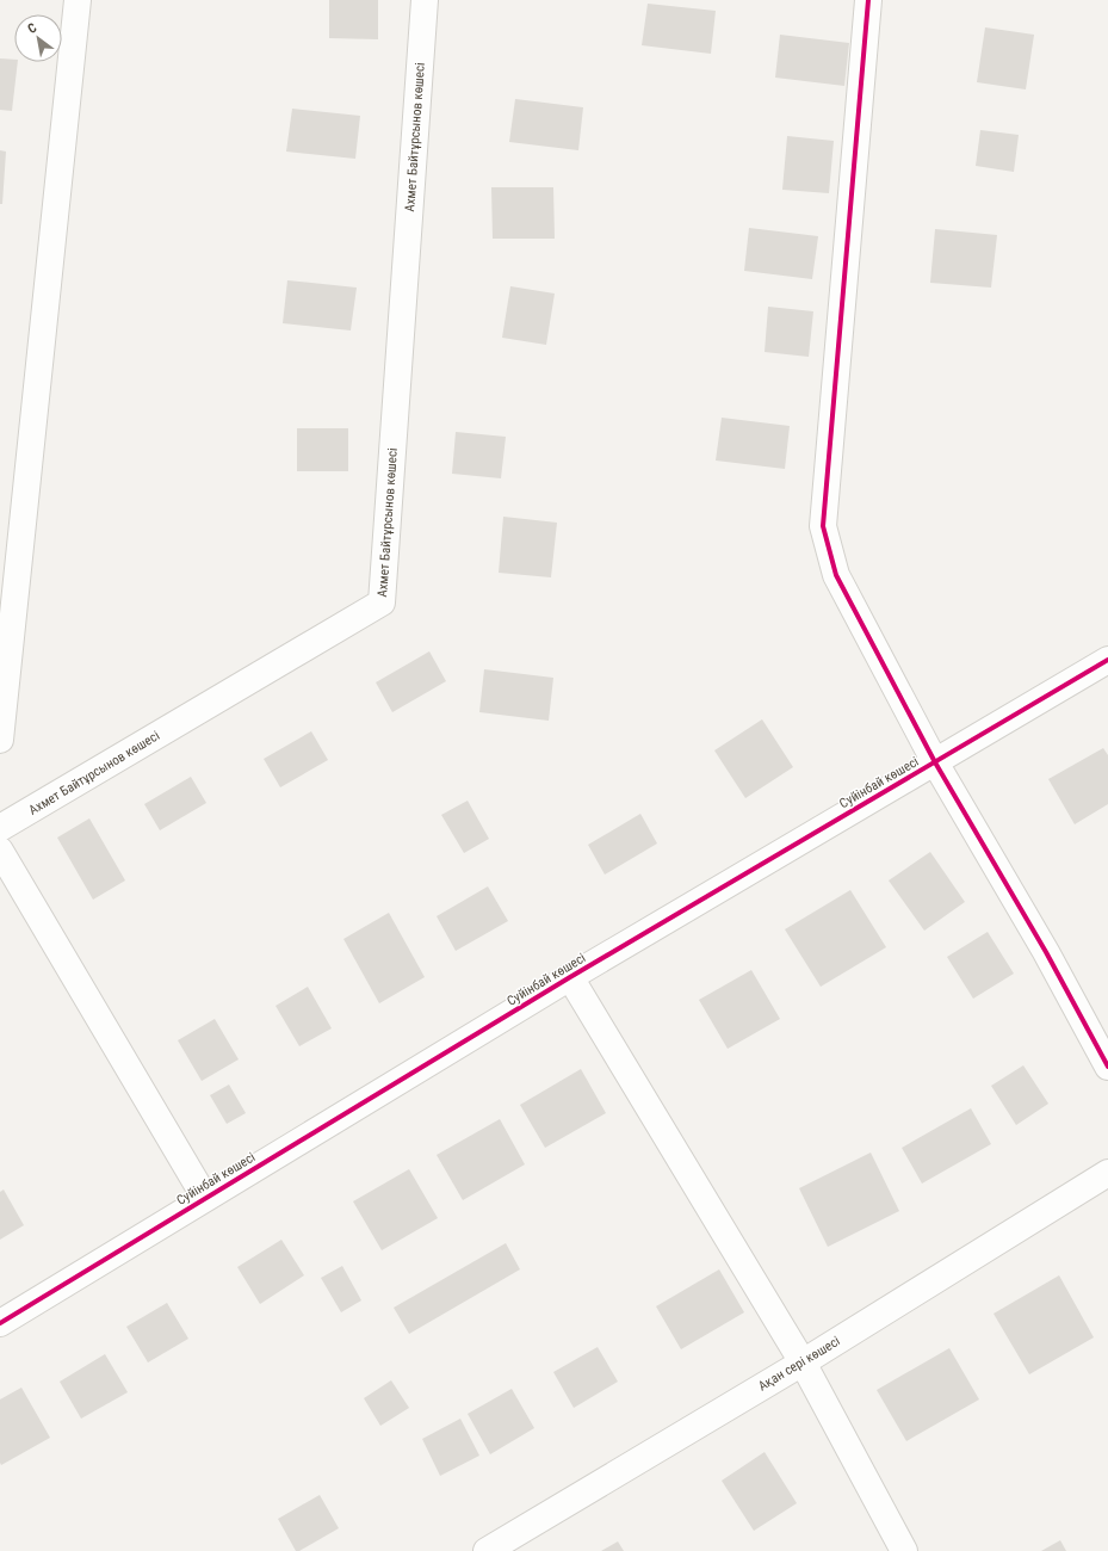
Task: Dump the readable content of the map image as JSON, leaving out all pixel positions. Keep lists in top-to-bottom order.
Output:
{
  "streets": {
    "street": ["Ахмет Байтұрсынов көшесі", "Суйінбай көшесі", "Ақан сері көшесі"]
  },
  "north": "top left"
}
